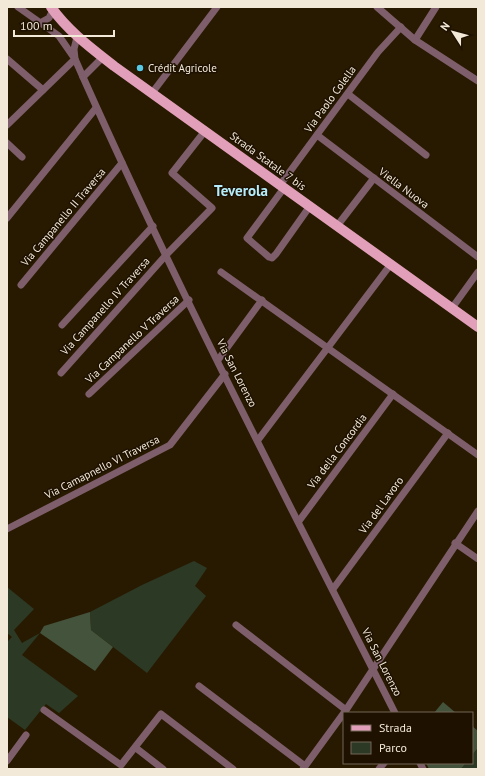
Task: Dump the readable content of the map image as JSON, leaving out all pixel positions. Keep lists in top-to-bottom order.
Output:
{
  "streets": {
    "main road": ["Strada Statale 7 bis"],
    "street": [
      "Via Paolo Colella",
      "Viella Nuova",
      "Via Campanello II Traversa",
      "Via Campanello IV Traversa",
      "Via Campanello V Traversa",
      "Via San Lorenzo",
      "Via della Concordia",
      "Via Camapnello VI Traversa",
      "Via del Lavoro"
    ]
  },
  "crossings": [
    ["Via Paolo Colella", "Strada Statale 7 bis"],
    ["Via Paolo Colella", "Viella Nuova"],
    ["Strada Statale 7 bis", "Via Campanello IV Traversa"],
    ["Strada Statale 7 bis", "Via San Lorenzo"],
    ["Via Campanello II Traversa", "Via San Lorenzo"],
    ["Via Campanello IV Traversa", "Via San Lorenzo"],
    ["Via Campanello V Traversa", "Via San Lorenzo"],
    ["Via San Lorenzo", "Via della Concordia"],
    ["Via San Lorenzo", "Via Camapnello VI Traversa"],
    ["Via San Lorenzo", "Via del Lavoro"]
  ],
  "districts": ["Teverola"],
  "places": ["Crédit Agricole"],
  "legend": ["Strada", "Parco"],
  "scale_bar": "100 m",
  "north": "top left"
}
